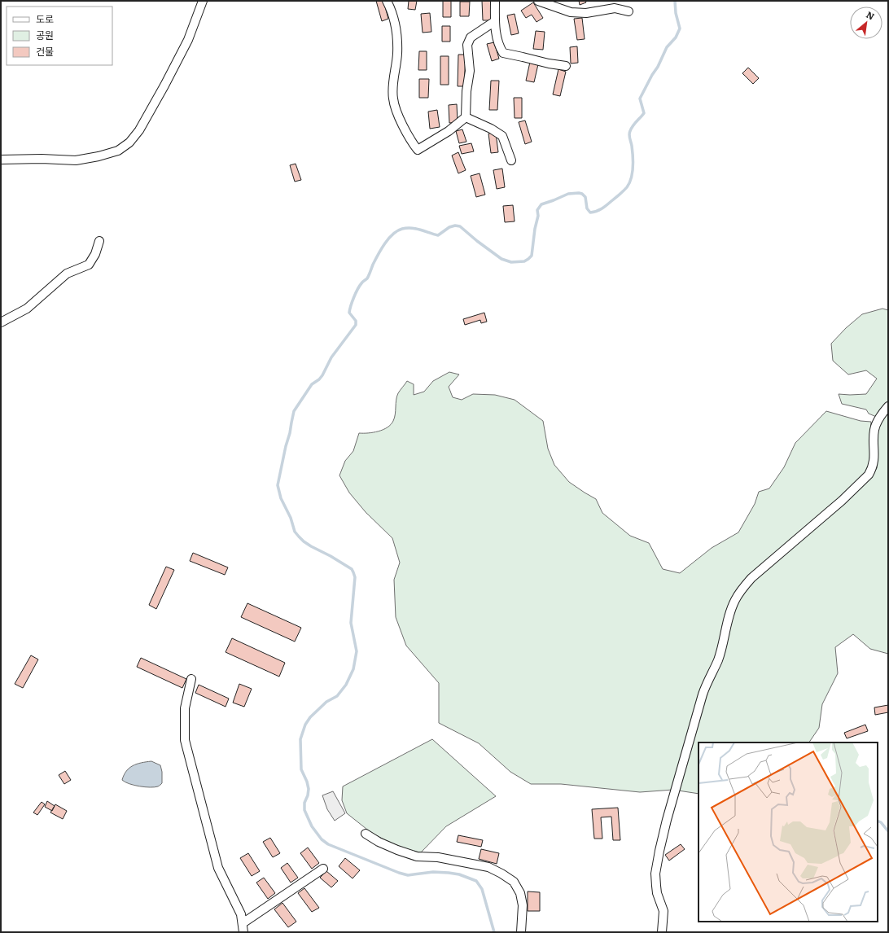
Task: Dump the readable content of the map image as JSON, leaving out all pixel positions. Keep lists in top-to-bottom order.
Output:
{
  "legend": ["도로", "공원", "건물"],
  "north": "top right"
}
